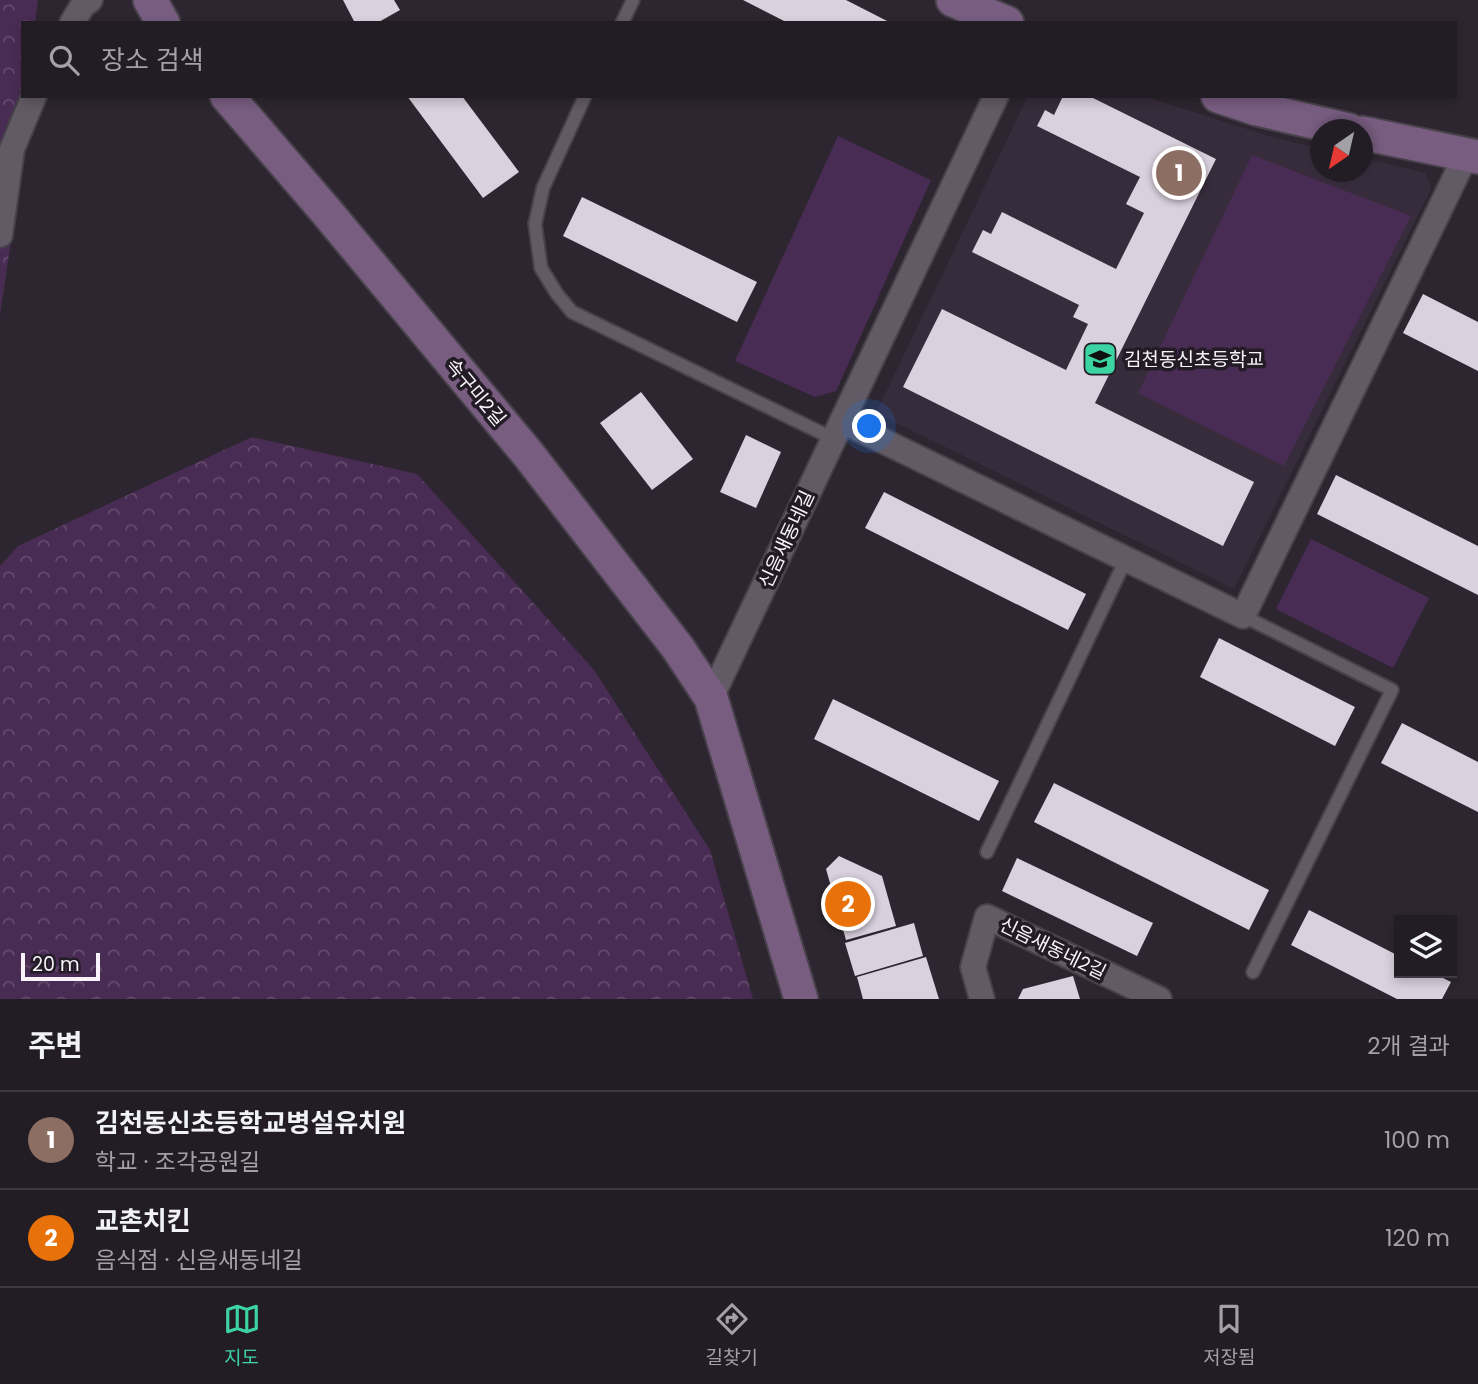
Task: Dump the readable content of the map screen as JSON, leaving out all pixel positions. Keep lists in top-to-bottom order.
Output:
{
  "streets": {
    "street": ["속구미2길", "신음새동네길", "신음새동네2길"]
  },
  "crossings": [
    ["속구미2길", "신음새동네길"]
  ],
  "places": {
    "school or university": ["김천동신초등학교"]
  },
  "scale_bar": "20 m",
  "north": "bottom left",
  "page": {
    "search": "장소 검색",
    "pins": ["1", "2"],
    "scale": "20 m",
    "heading": ["주변", "2개 결과"],
    "list": [
      {
        "mark": "1",
        "name": "김천동신초등학교병설유치원",
        "note": "학교 · 조각공원길",
        "value": "100 m"
      },
      {
        "mark": "2",
        "name": "교촌치킨",
        "note": "음식점 · 신음새동네길",
        "value": "120 m"
      }
    ],
    "nav": ["지도", "길찾기", "저장됨"]
  }
}
